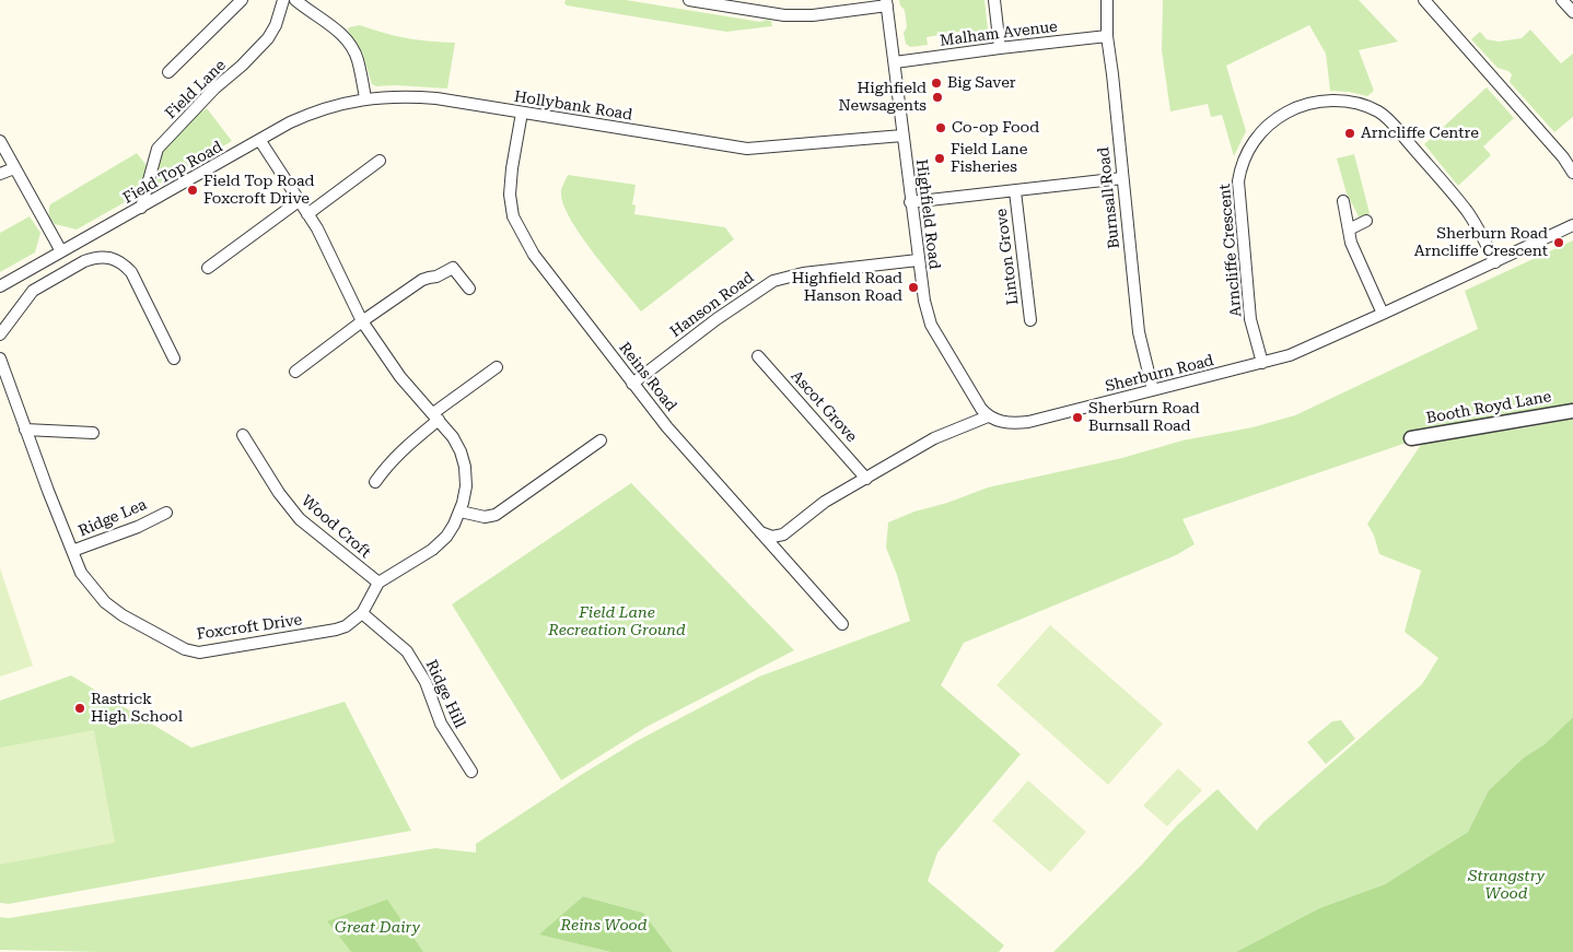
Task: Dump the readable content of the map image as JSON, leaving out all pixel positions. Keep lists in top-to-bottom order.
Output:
{
  "streets": {
    "street": [
      "Malham Avenue",
      "Field Lane",
      "Hollybank Road",
      "Field Top Road",
      "Burnsall Road",
      "Highfield Road",
      "Arncliffe Crescent",
      "Linton Grove",
      "Hanson Road",
      "Sherburn Road",
      "Reins Road",
      "Ascot Grove",
      "Booth Royd Lane",
      "Ridge Lea",
      "Wood Croft",
      "Foxcroft Drive",
      "Ridge Hill"
    ]
  },
  "crossings": [
    ["Malham Avenue", "Burnsall Road"],
    ["Malham Avenue", "Highfield Road"],
    ["Field Lane", "Field Top Road"],
    ["Hollybank Road", "Field Top Road"],
    ["Hollybank Road", "Highfield Road"],
    ["Hollybank Road", "Reins Road"],
    ["Burnsall Road", "Sherburn Road"],
    ["Highfield Road", "Hanson Road"],
    ["Highfield Road", "Sherburn Road"],
    ["Arncliffe Crescent", "Sherburn Road"],
    ["Hanson Road", "Reins Road"],
    ["Ridge Lea", "Foxcroft Drive"],
    ["Wood Croft", "Foxcroft Drive"],
    ["Foxcroft Drive", "Ridge Hill"]
  ],
  "parks": [
    "Field Lane Recreation Ground",
    "Strangstry Wood",
    "Reins Wood",
    "Great Dairy"
  ],
  "places": [
    "Big Saver",
    "Highfield Newsagents",
    "Co-op Food",
    "Arncliffe Centre",
    "Field Lane Fisheries",
    "Field Top Road Foxcroft Drive",
    "Sherburn Road Arncliffe Crescent",
    "Highfield Road Hanson Road",
    "Sherburn Road Burnsall Road",
    "Rastrick High School"
  ]
}
